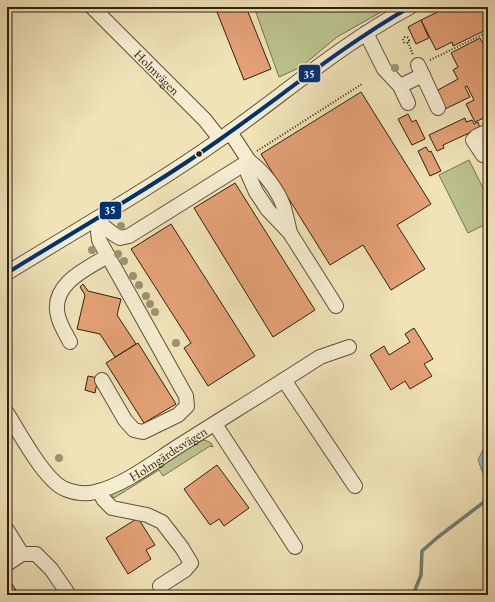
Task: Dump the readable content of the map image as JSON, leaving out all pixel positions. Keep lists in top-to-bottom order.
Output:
{
  "streets": {
    "street": ["Holmvägen", "Holmgärdesvägen"]
  },
  "lines": ["transit line 35"]
}
